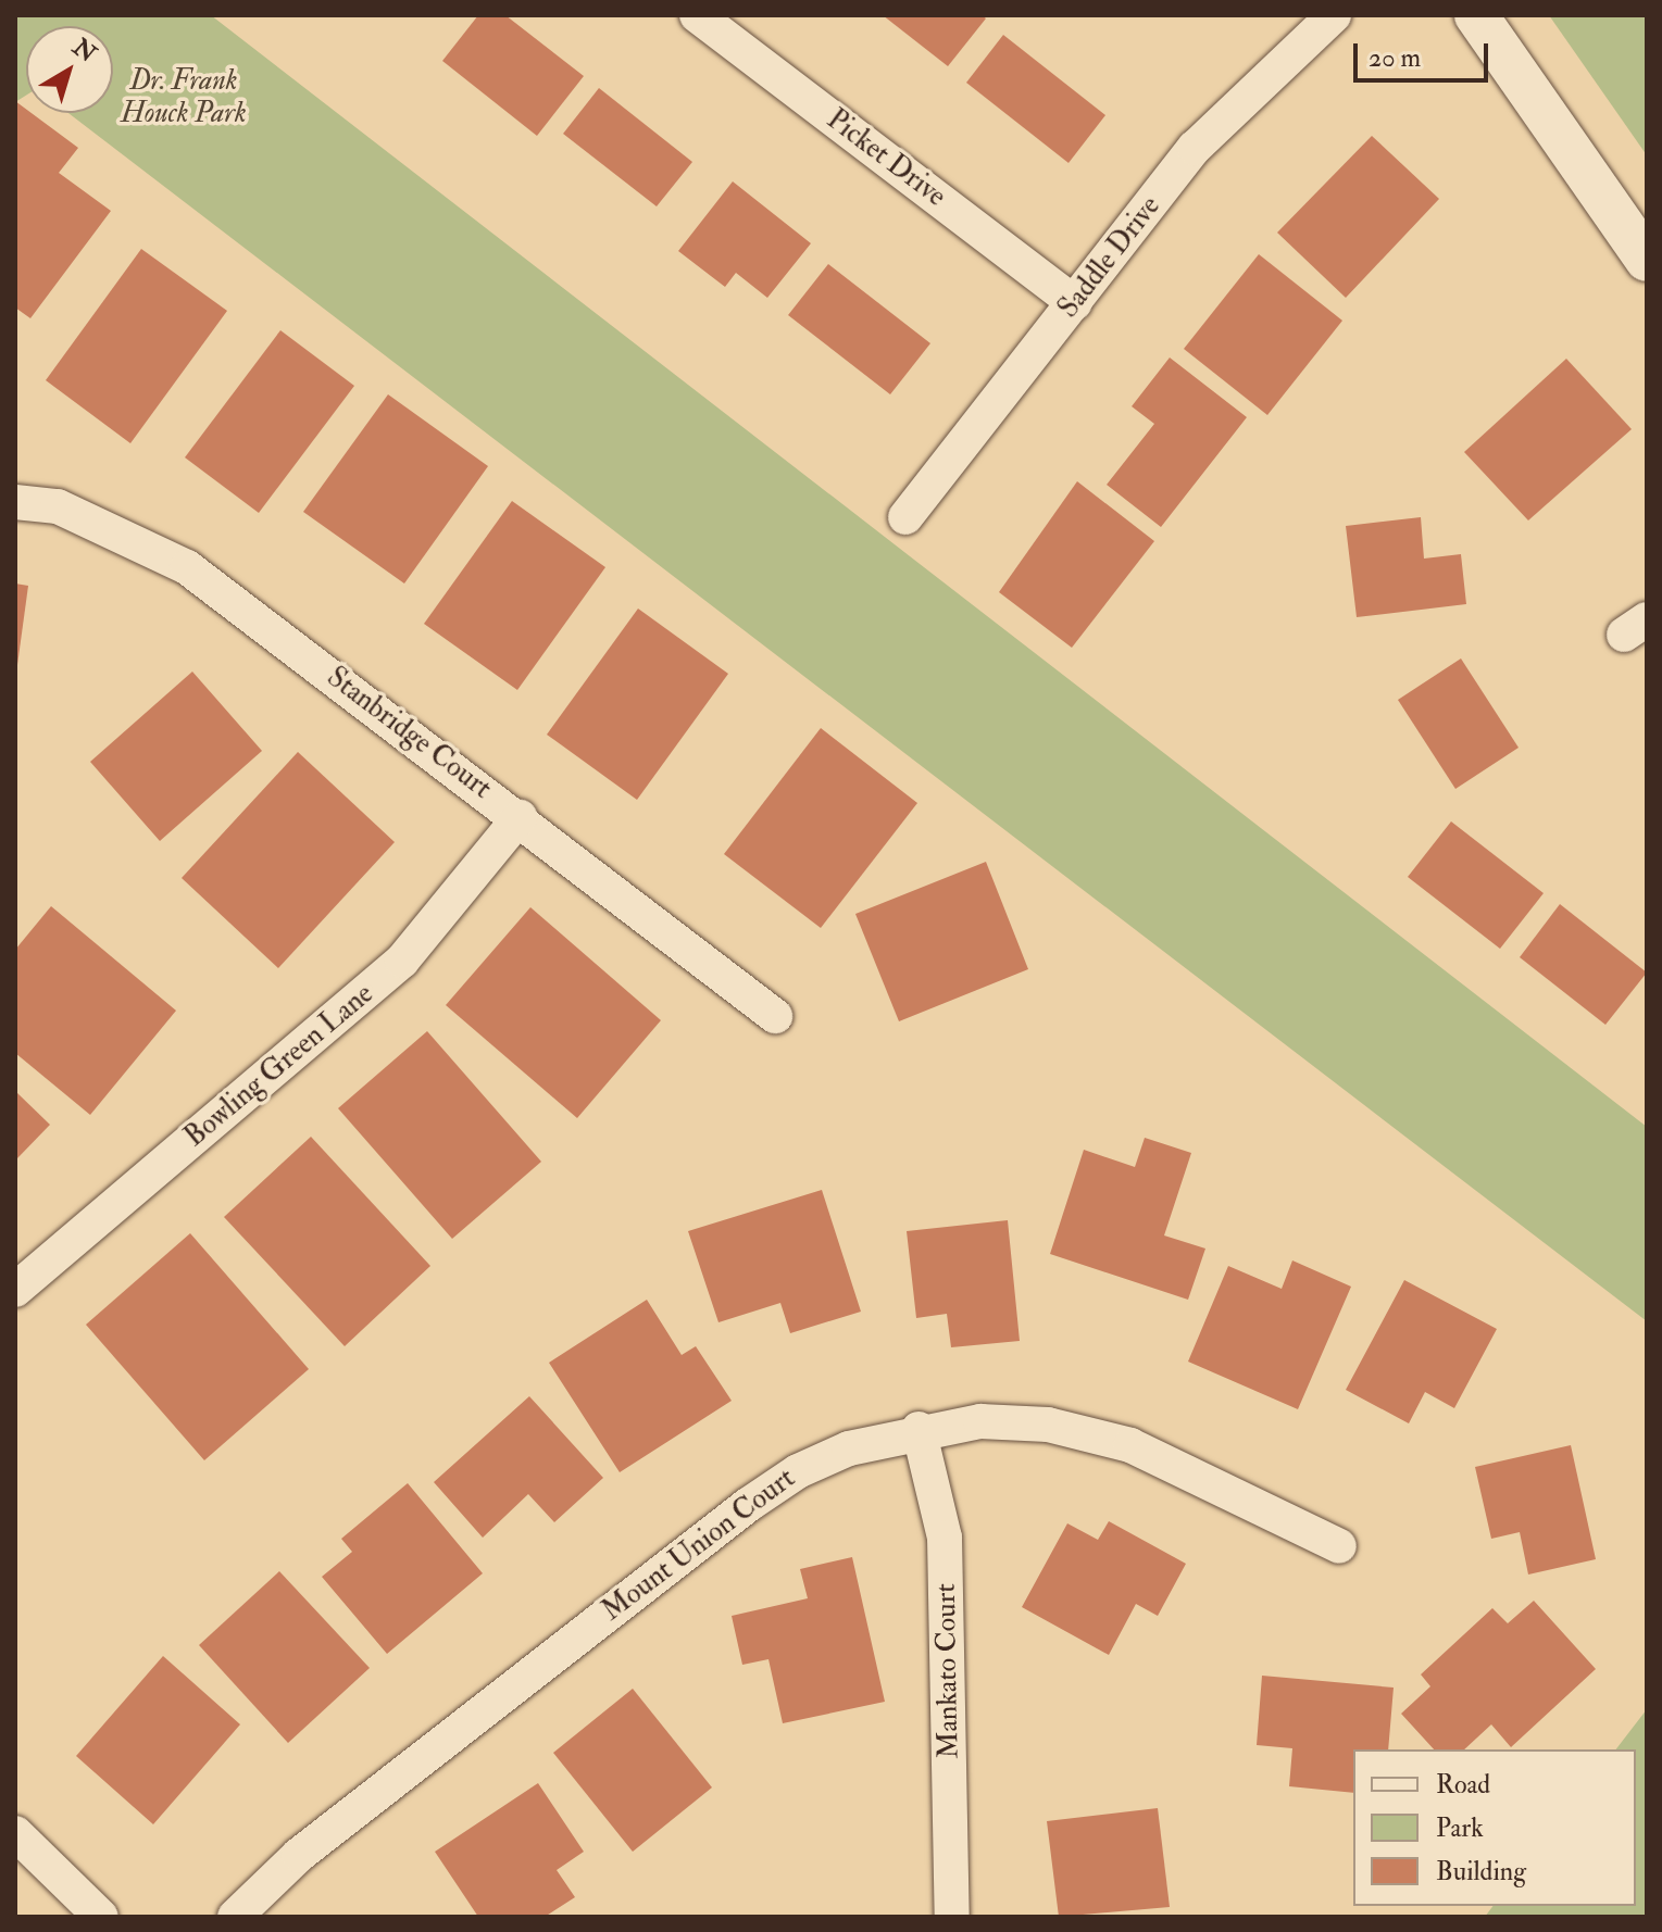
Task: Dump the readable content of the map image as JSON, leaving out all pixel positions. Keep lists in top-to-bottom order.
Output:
{
  "streets": {
    "street": [
      "Picket Drive",
      "Saddle Drive",
      "Stanbridge Court",
      "Bowling Green Lane",
      "Mount Union Court",
      "Mankato Court"
    ]
  },
  "crossings": [
    ["Picket Drive", "Saddle Drive"],
    ["Stanbridge Court", "Bowling Green Lane"],
    ["Mount Union Court", "Mankato Court"]
  ],
  "parks": ["Dr. Frank Houck Park"],
  "legend": ["Road", "Park", "Building"],
  "scale_bar": "20 m",
  "north": "top right"
}
